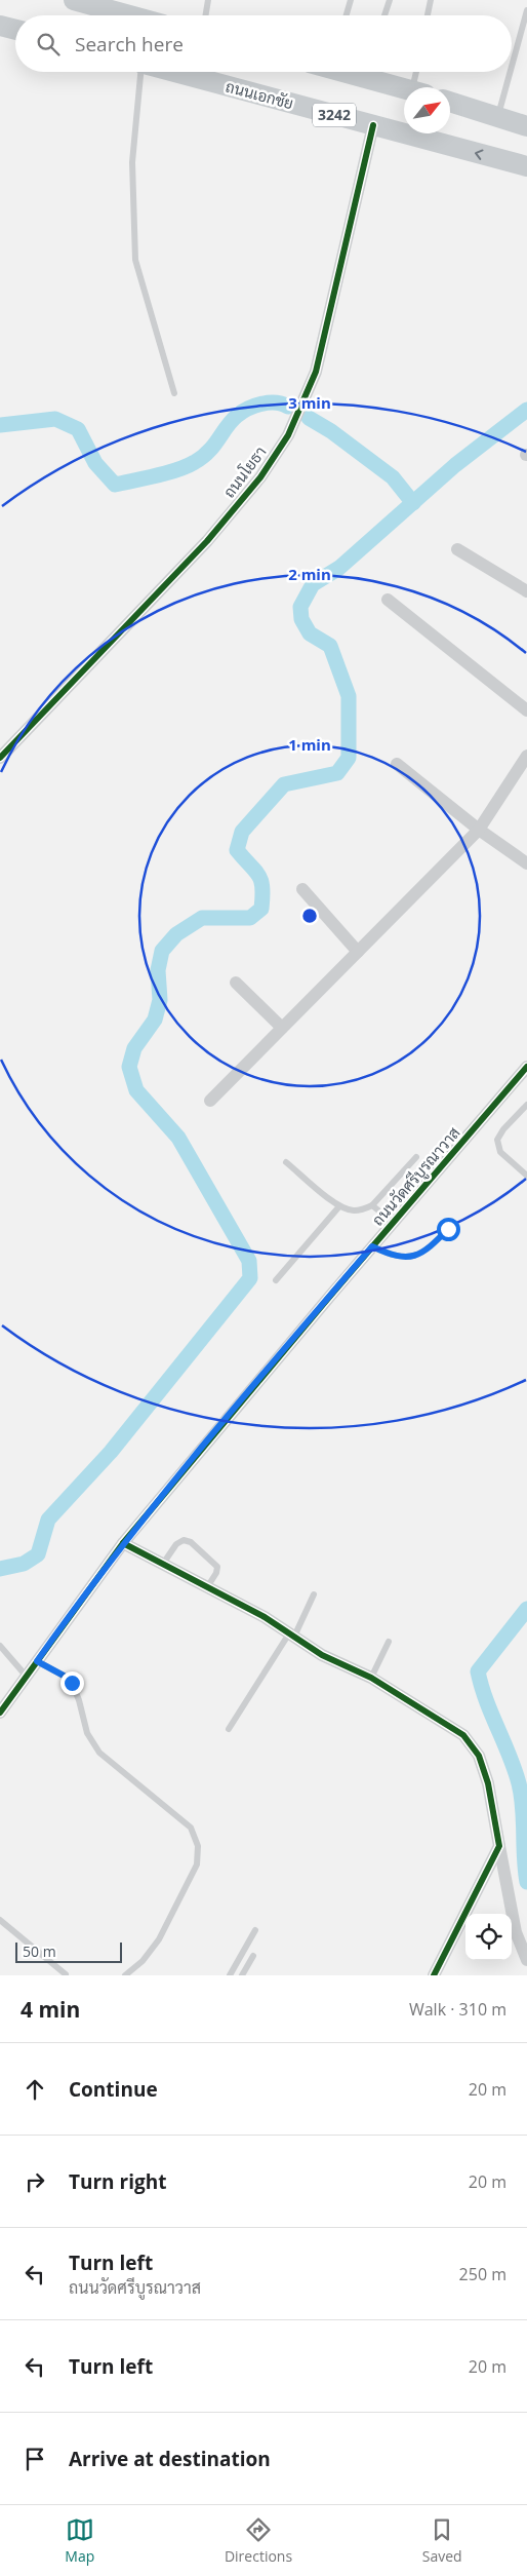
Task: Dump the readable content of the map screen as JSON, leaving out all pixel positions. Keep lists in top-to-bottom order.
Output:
{
  "streets": {
    "main road": ["ถนนเอกชัย", "3242"],
    "street": ["ถนนโยธา", "ถนนวัดศรีบูรณาวาส"]
  },
  "crossings": [
    ["ถนนเอกชัย", "ถนนโยธา"]
  ],
  "scale_bar": "50 m",
  "north": "top right",
  "page": {
    "search": "Search here",
    "scale": "50 m",
    "heading": ["4 min", "Walk · 310 m"],
    "list": [
      ["Continue", "20 m"],
      ["Turn right", "20 m"],
      ["Turn left", "ถนนวัดศรีบูรณาวาส", "250 m"],
      ["Turn left", "20 m"],
      "Arrive at destination"
    ],
    "nav": ["Map", "Directions", "Saved"]
  },
  "rings": ["3 min", "2 min", "1 min"]
}
